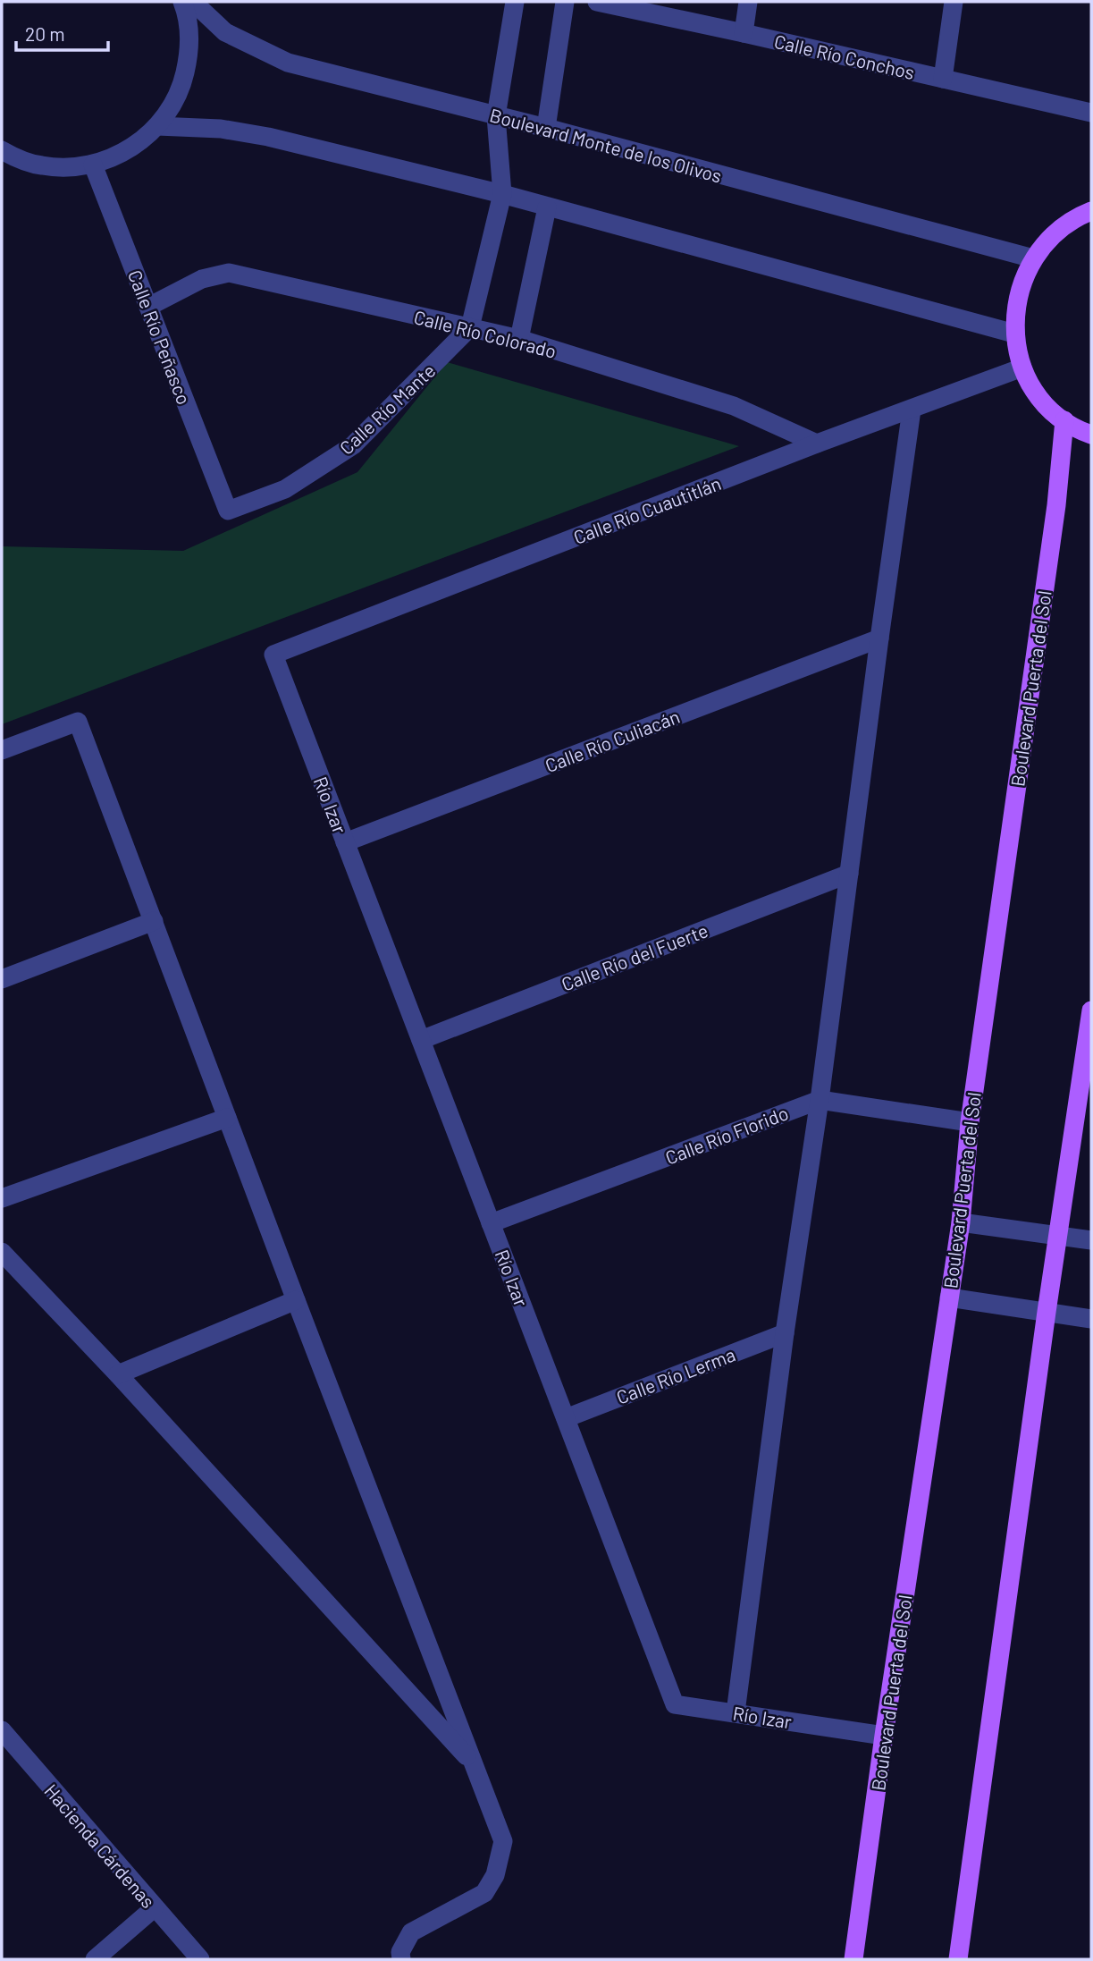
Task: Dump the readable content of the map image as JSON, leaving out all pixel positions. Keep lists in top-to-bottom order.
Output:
{
  "streets": {
    "main road": ["Boulevard Puerta del Sol"],
    "street": [
      "Calle Río Conchos",
      "Boulevard Monte de los Olivos",
      "Calle Río Colorado",
      "Calle Río Peñasco",
      "Calle Río Mante",
      "Calle Río Cuautitlán",
      "Calle Río Culiacán",
      "Río Izar",
      "Calle Río del Fuerte",
      "Calle Río Florido",
      "Calle Río Lerma",
      "Hacienda Cárdenas"
    ]
  },
  "crossings": [
    ["Calle Río Colorado", "Calle Río Peñasco"],
    ["Calle Río Colorado", "Calle Río Mante"],
    ["Calle Río Colorado", "Calle Río Cuautitlán"],
    ["Calle Río Peñasco", "Calle Río Mante"],
    ["Calle Río Cuautitlán", "Río Izar"],
    ["Boulevard Puerta del Sol", "Río Izar"],
    ["Boulevard Puerta del Sol", "Calle Río Florido"],
    ["Calle Río Culiacán", "Río Izar"],
    ["Río Izar", "Calle Río del Fuerte"],
    ["Río Izar", "Calle Río Florido"],
    ["Río Izar", "Calle Río Lerma"]
  ],
  "scale_bar": "20 m"
}
